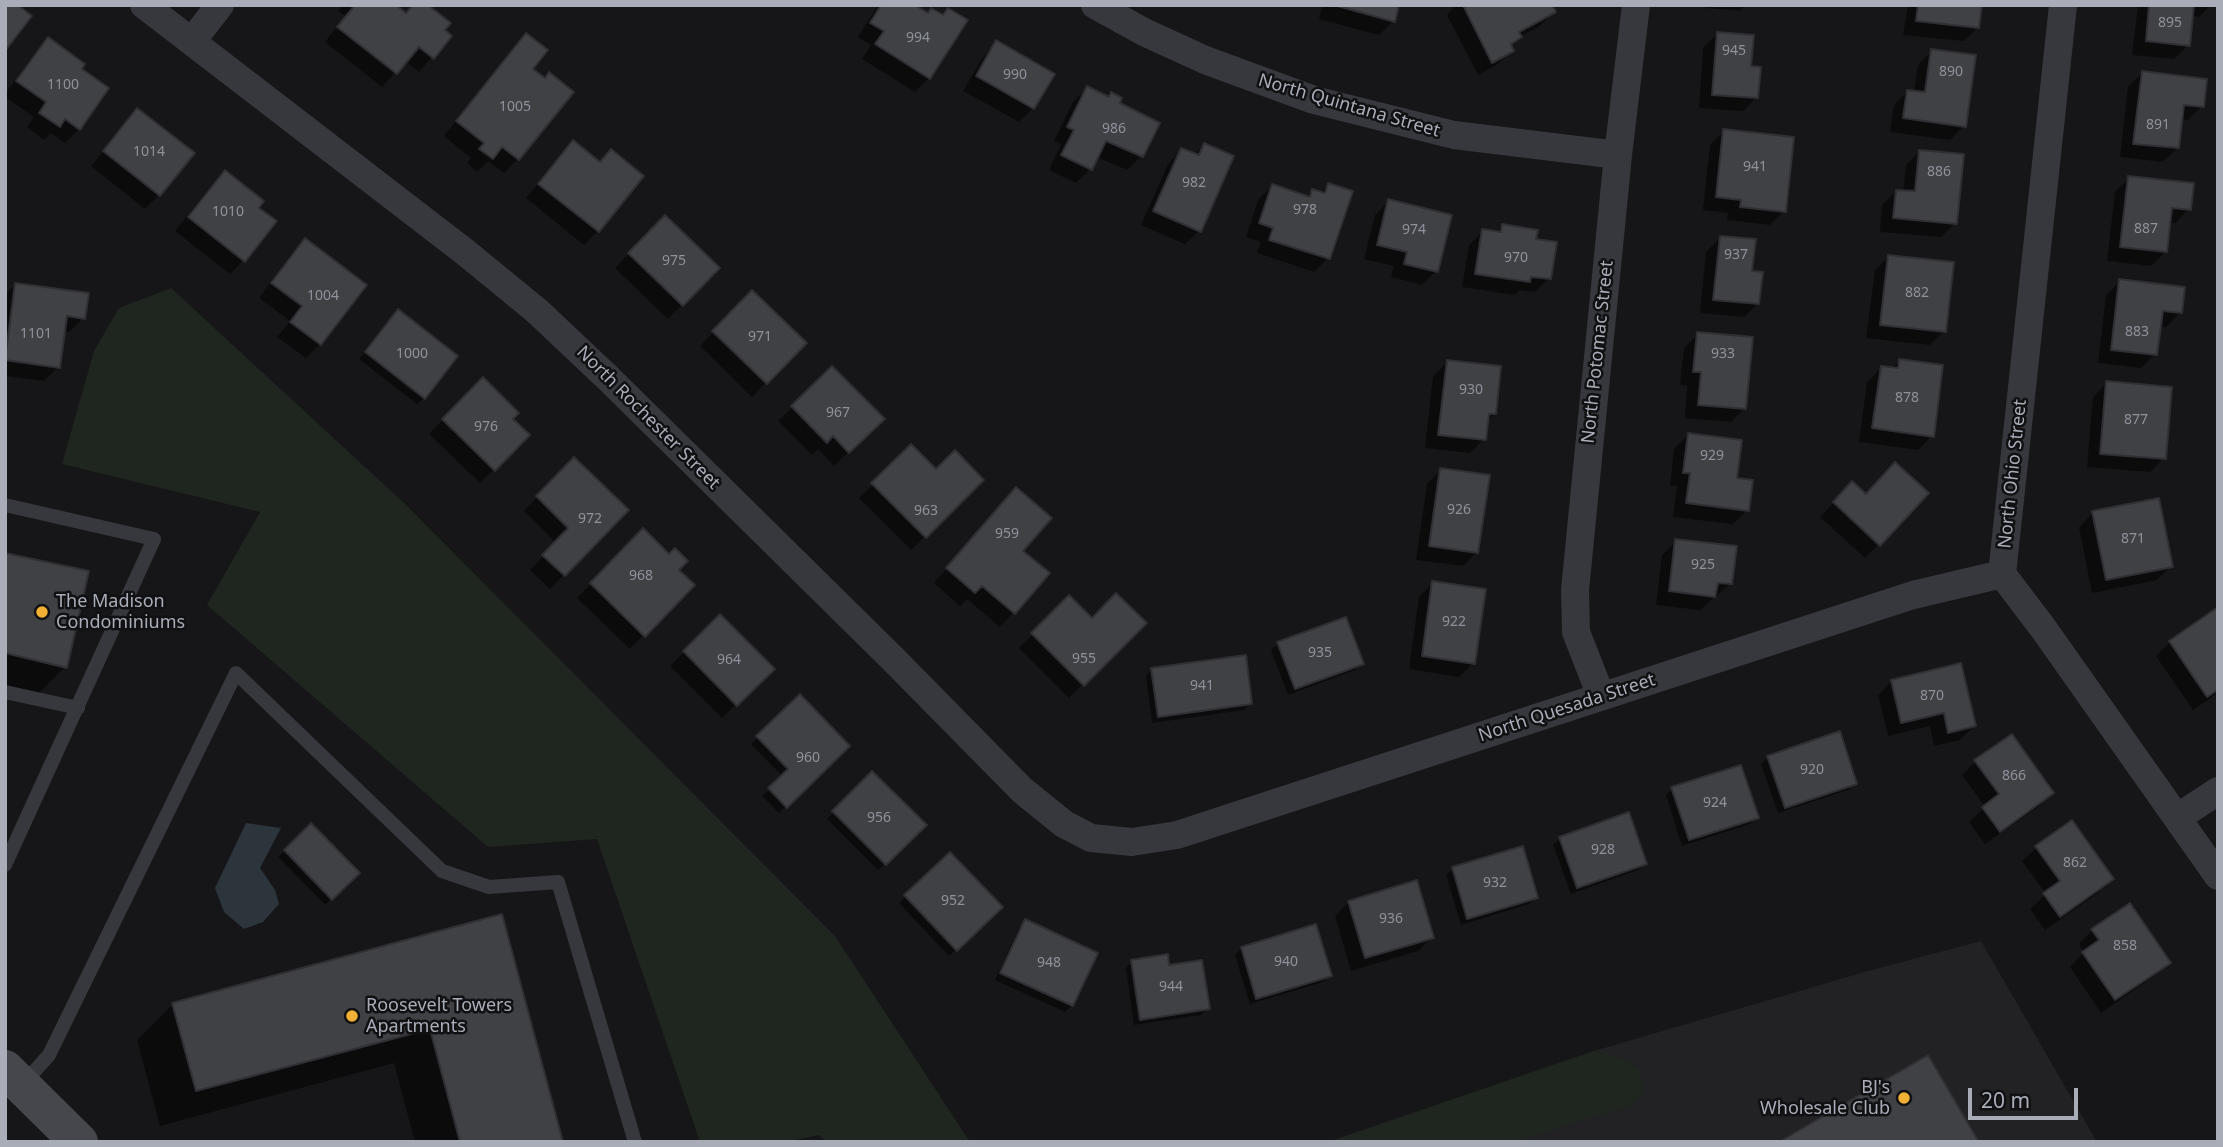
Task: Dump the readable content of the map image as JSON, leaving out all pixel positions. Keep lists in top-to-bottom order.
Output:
{
  "streets": {
    "street": [
      "North Quintana Street",
      "North Potomac Street",
      "North Rochester Street",
      "North Ohio Street",
      "North Quesada Street"
    ]
  },
  "crossings": [
    ["North Quintana Street", "North Potomac Street"],
    ["North Potomac Street", "North Quesada Street"],
    ["North Rochester Street", "North Quesada Street"],
    ["North Ohio Street", "North Quesada Street"]
  ],
  "places": ["The Madison Condominiums", "Roosevelt Towers Apartments", "BJ's Wholesale Club"],
  "house_numbers": [
    "895",
    "994",
    "945",
    "890",
    "990",
    "1100",
    "1005",
    "891",
    "986",
    "1014",
    "941",
    "886",
    "982",
    "978",
    "1010",
    "887",
    "974",
    "937",
    "970",
    "975",
    "882",
    "1004",
    "883",
    "1101",
    "971",
    "1000",
    "933",
    "930",
    "878",
    "967",
    "877",
    "976",
    "929",
    "926",
    "963",
    "972",
    "959",
    "871",
    "925",
    "968",
    "922",
    "935",
    "955",
    "964",
    "941",
    "870",
    "960",
    "920",
    "866",
    "924",
    "956",
    "928",
    "862",
    "932",
    "952",
    "936",
    "858",
    "940",
    "948",
    "944"
  ],
  "scale_bar": "20 m"
}
